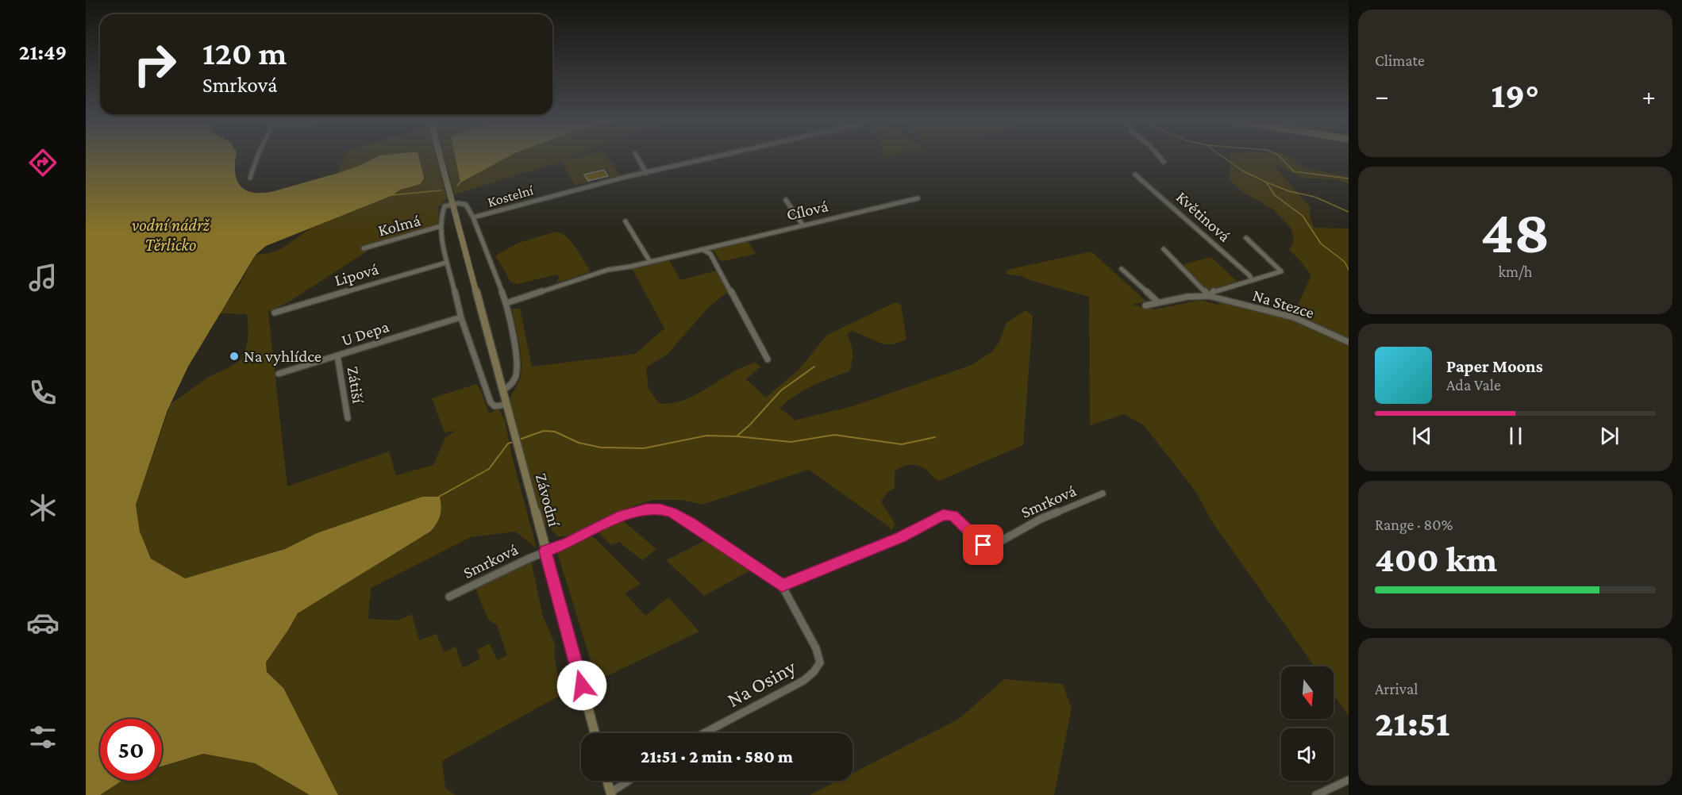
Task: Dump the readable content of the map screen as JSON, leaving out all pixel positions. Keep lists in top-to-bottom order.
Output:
{
  "streets": {
    "main road": ["Závodní"],
    "street": [
      "Kostelní",
      "Cílová",
      "Květinová",
      "Kolmá",
      "Lipová",
      "Na Stezce",
      "U Depa",
      "Zátiší",
      "Smrková",
      "Na Osiny"
    ]
  },
  "crossings": [
    ["Květinová", "Na Stezce"],
    ["U Depa", "Zátiší"],
    ["Závodní", "Smrková"],
    ["Smrková", "Na Osiny"]
  ],
  "water": ["vodní nádrž Těrlicko"],
  "places": ["Na vyhlídce"],
  "north": "bottom",
  "page": {
    "tabs": "21:49",
    "tile": [
      "Climate",
      ["48", "km/h"],
      ["Range · 80%", "400 km"],
      ["Arrival", "21:51"]
    ],
    "turn": ["120 m", "Smrková"],
    "heat": ["−", "19°", "+"],
    "song": ["Paper Moons", "Ada Vale"],
    "limit": "50",
    "trip": "21:51 · 2 min · 580 m"
  }
}
